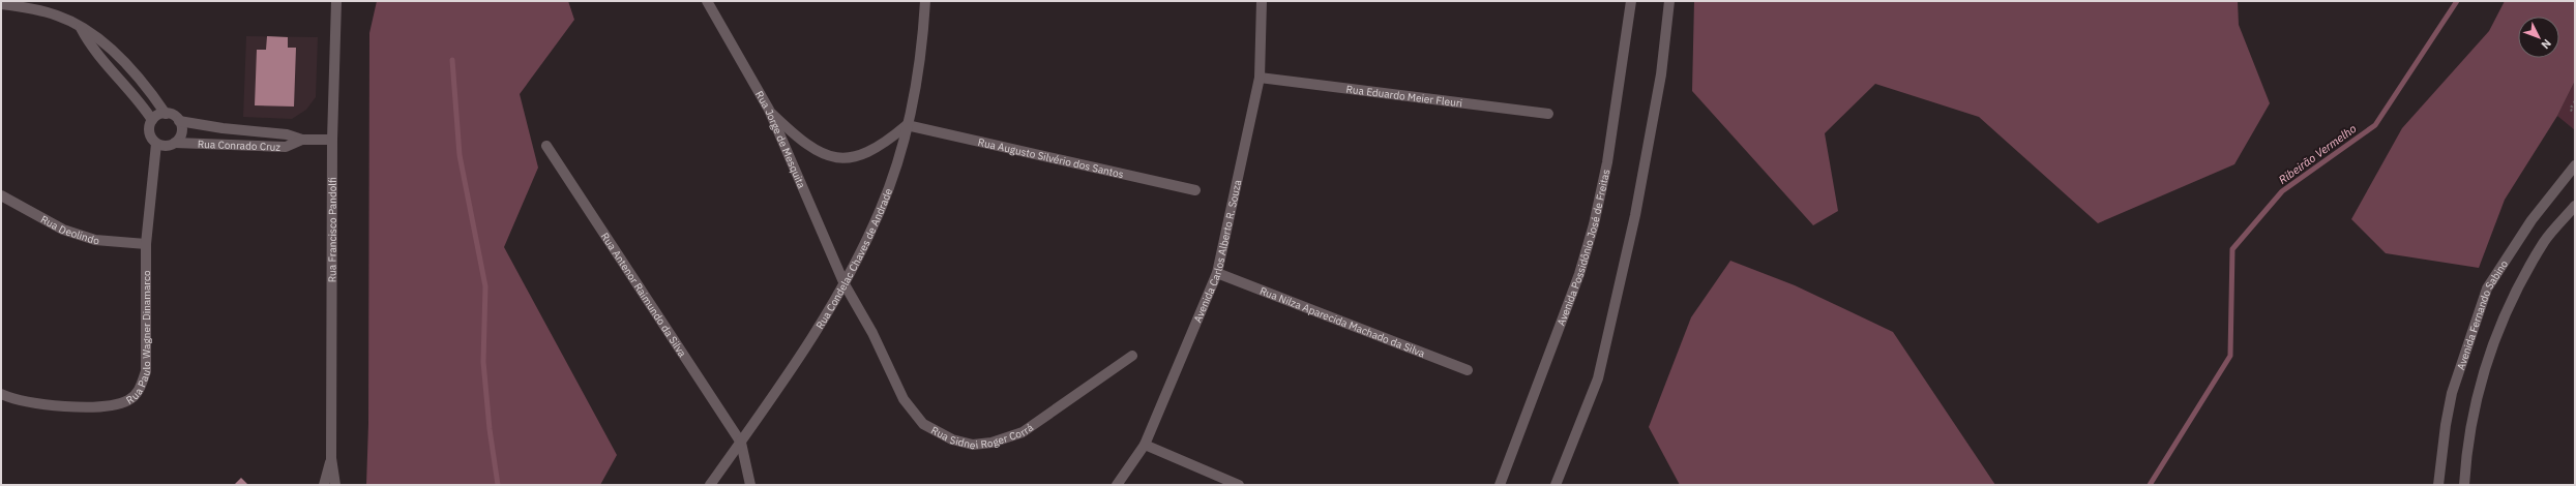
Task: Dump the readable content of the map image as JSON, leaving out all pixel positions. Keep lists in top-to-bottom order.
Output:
{
  "streets": {
    "street": [
      "Rua Eduardo Meier Fleuri",
      "Rua Jorge de Mesquita",
      "Rua Conrado Cruz",
      "Rua Augusto Silvério dos Santos",
      "Rua Deolindo",
      "Rua Francisco Pandolfi",
      "Avenida Possidônio José de Freitas",
      "Avenida Carlos Alberto R. Souza",
      "Rua Condelac Chaves de Andrade",
      "Rua Antenor Raimundo da Silva",
      "Avenida Fernando Sabino",
      "Rua Nilza Aparecida Machado da Silva",
      "Rua Paulo Wagner Dinamarco",
      "Rua Sidnei Roger Corrá"
    ]
  },
  "crossings": [
    ["Rua Eduardo Meier Fleuri", "Avenida Carlos Alberto R. Souza"],
    ["Rua Jorge de Mesquita", "Rua Condelac Chaves de Andrade"],
    ["Rua Jorge de Mesquita", "Rua Sidnei Roger Corrá"],
    ["Rua Conrado Cruz", "Rua Francisco Pandolfi"],
    ["Rua Conrado Cruz", "Rua Paulo Wagner Dinamarco"],
    ["Rua Augusto Silvério dos Santos", "Rua Condelac Chaves de Andrade"],
    ["Rua Deolindo", "Rua Paulo Wagner Dinamarco"],
    ["Avenida Carlos Alberto R. Souza", "Rua Nilza Aparecida Machado da Silva"],
    ["Rua Condelac Chaves de Andrade", "Rua Antenor Raimundo da Silva"],
    ["Rua Condelac Chaves de Andrade", "Rua Sidnei Roger Corrá"]
  ],
  "water": ["Ribeirão Vermelho"],
  "north": "bottom right"
}
